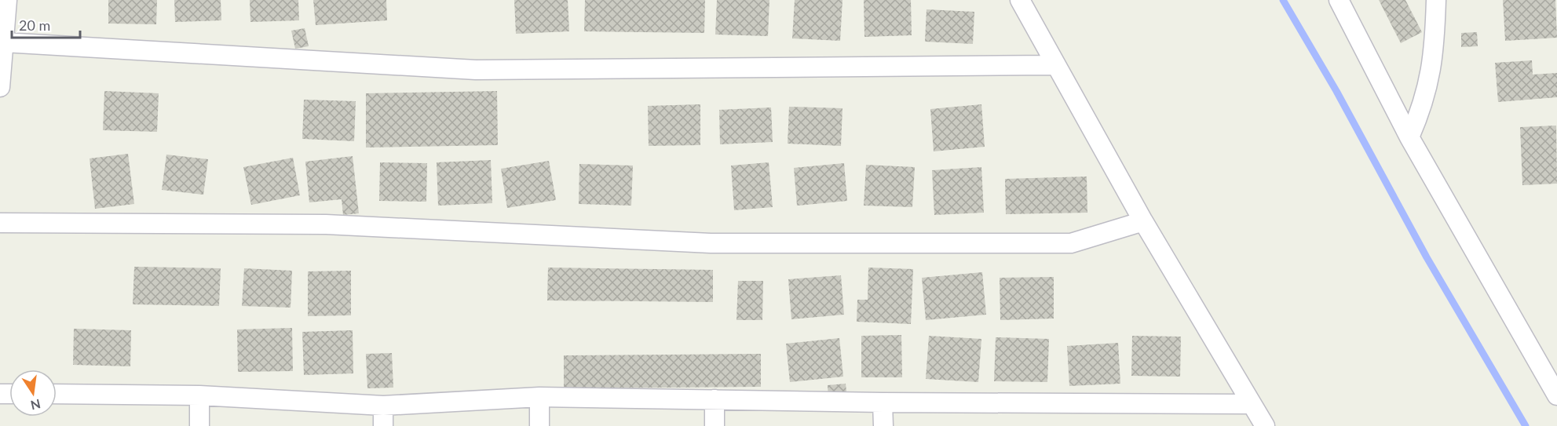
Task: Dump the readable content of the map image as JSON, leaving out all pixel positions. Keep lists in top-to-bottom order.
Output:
{
  "scale_bar": "20 m",
  "north": "bottom"
}
